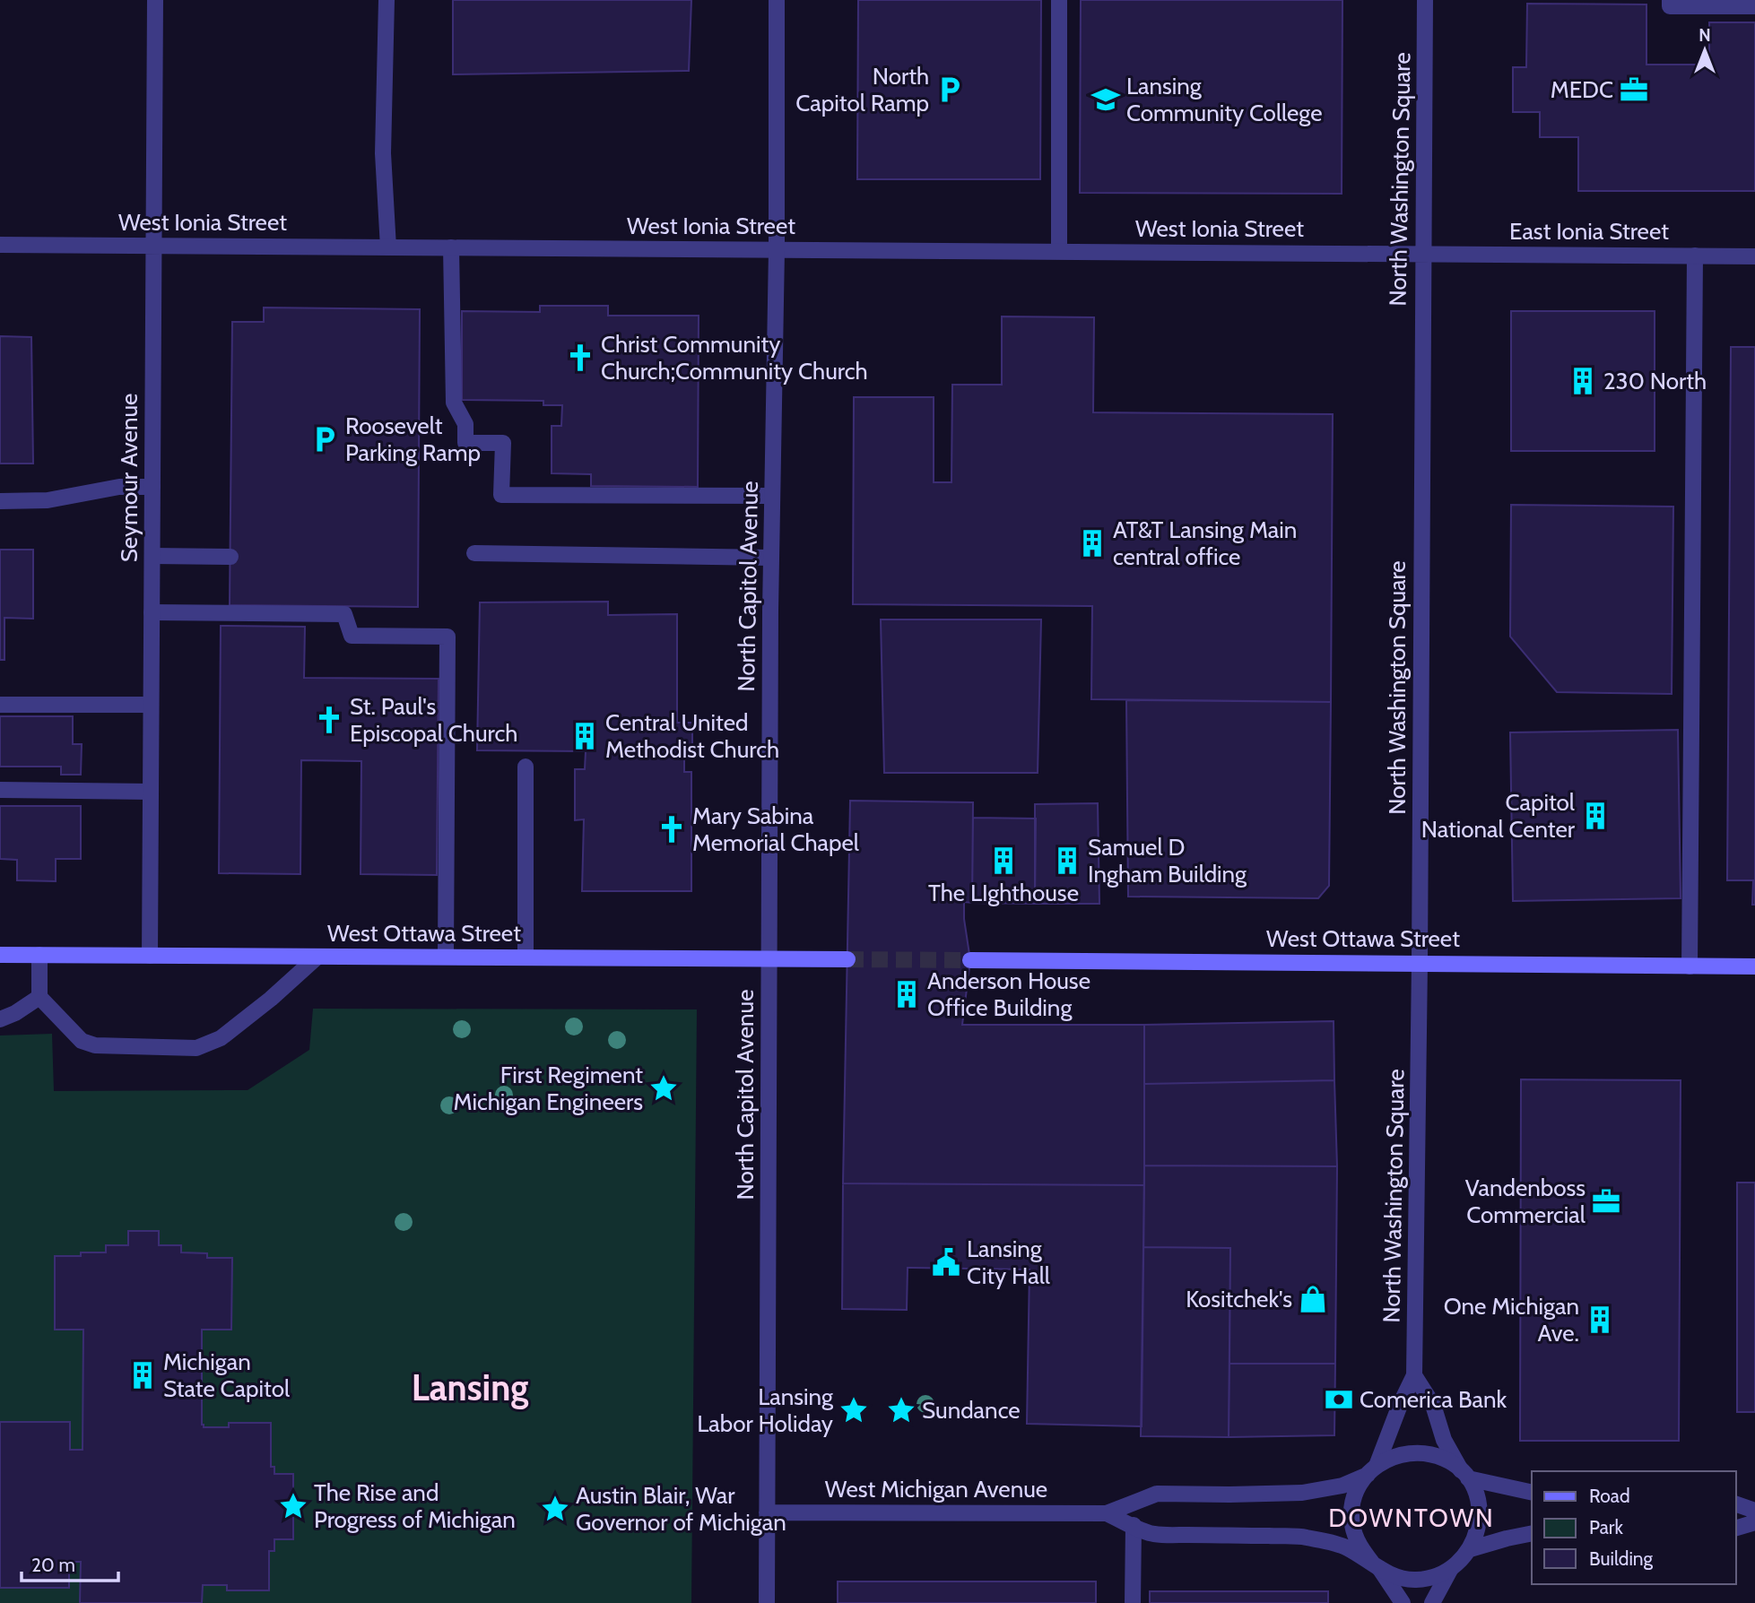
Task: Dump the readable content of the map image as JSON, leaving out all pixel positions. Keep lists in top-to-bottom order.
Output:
{
  "streets": {
    "main road": ["West Ottawa Street"],
    "street": [
      "North Washington Square",
      "West Ionia Street",
      "East Ionia Street",
      "Seymour Avenue",
      "North Capitol Avenue",
      "West Michigan Avenue"
    ]
  },
  "crossings": [
    ["North Washington Square", "West Ionia Street"],
    ["North Washington Square", "East Ionia Street"],
    ["North Washington Square", "West Ottawa Street"],
    ["West Ionia Street", "East Ionia Street"],
    ["West Ionia Street", "Seymour Avenue"],
    ["West Ionia Street", "North Capitol Avenue"],
    ["Seymour Avenue", "West Ottawa Street"],
    ["North Capitol Avenue", "West Ottawa Street"],
    ["North Capitol Avenue", "West Michigan Avenue"]
  ],
  "districts": ["Lansing", "DOWNTOWN"],
  "places": {
    "parking": ["North Capitol Ramp", "Roosevelt Parking Ramp"],
    "office": ["MEDC", "Vandenboss Commercial"],
    "school or university": ["Lansing Community College"],
    "church": ["Christ Community Church;Community Church", "St. Paul's Episcopal Church", "Mary Sabina Memorial Chapel"],
    "building": [
      "230 North",
      "AT&T Lansing Main central office",
      "Central United Methodist Church",
      "Capitol National Center",
      "The LIghthouse",
      "Samuel D Ingham Building",
      "Anderson House Office Building",
      "One Michigan Ave.",
      "Michigan State Capitol"
    ],
    "place": [
      "First Regiment Michigan Engineers",
      "Lansing Labor Holiday",
      "Sundance",
      "The Rise and Progress of Michigan",
      "Austin Blair, War Governor of Michigan"
    ],
    "public building": ["Lansing City Hall"],
    "shop": ["Kositchek's"],
    "bank": ["Comerica Bank"]
  },
  "legend": ["Road", "Park", "Building"],
  "scale_bar": "20 m",
  "north": "top"
}
